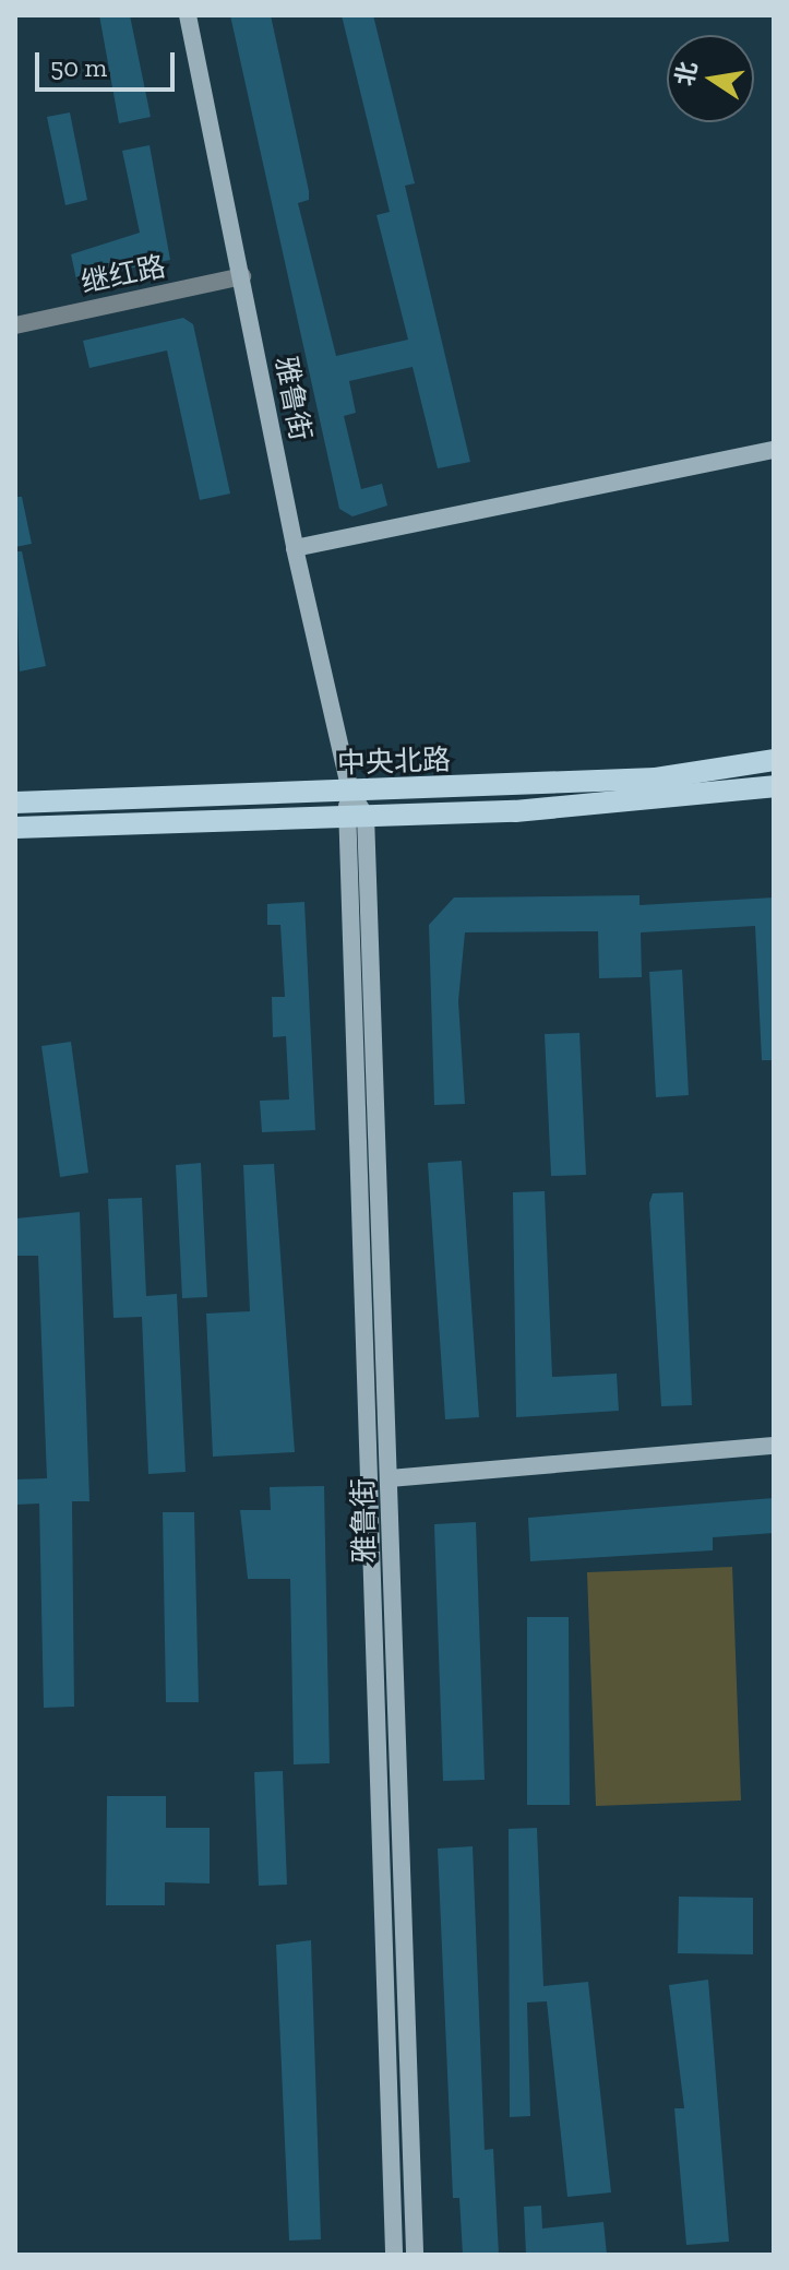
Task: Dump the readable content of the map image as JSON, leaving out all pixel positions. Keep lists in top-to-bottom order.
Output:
{
  "streets": {
    "main road": ["雅鲁街", "中央北路"],
    "street": ["继红路"]
  },
  "crossings": [
    ["继红路", "雅鲁街"],
    ["雅鲁街", "中央北路"]
  ],
  "scale_bar": "50 m",
  "north": "left"
}
